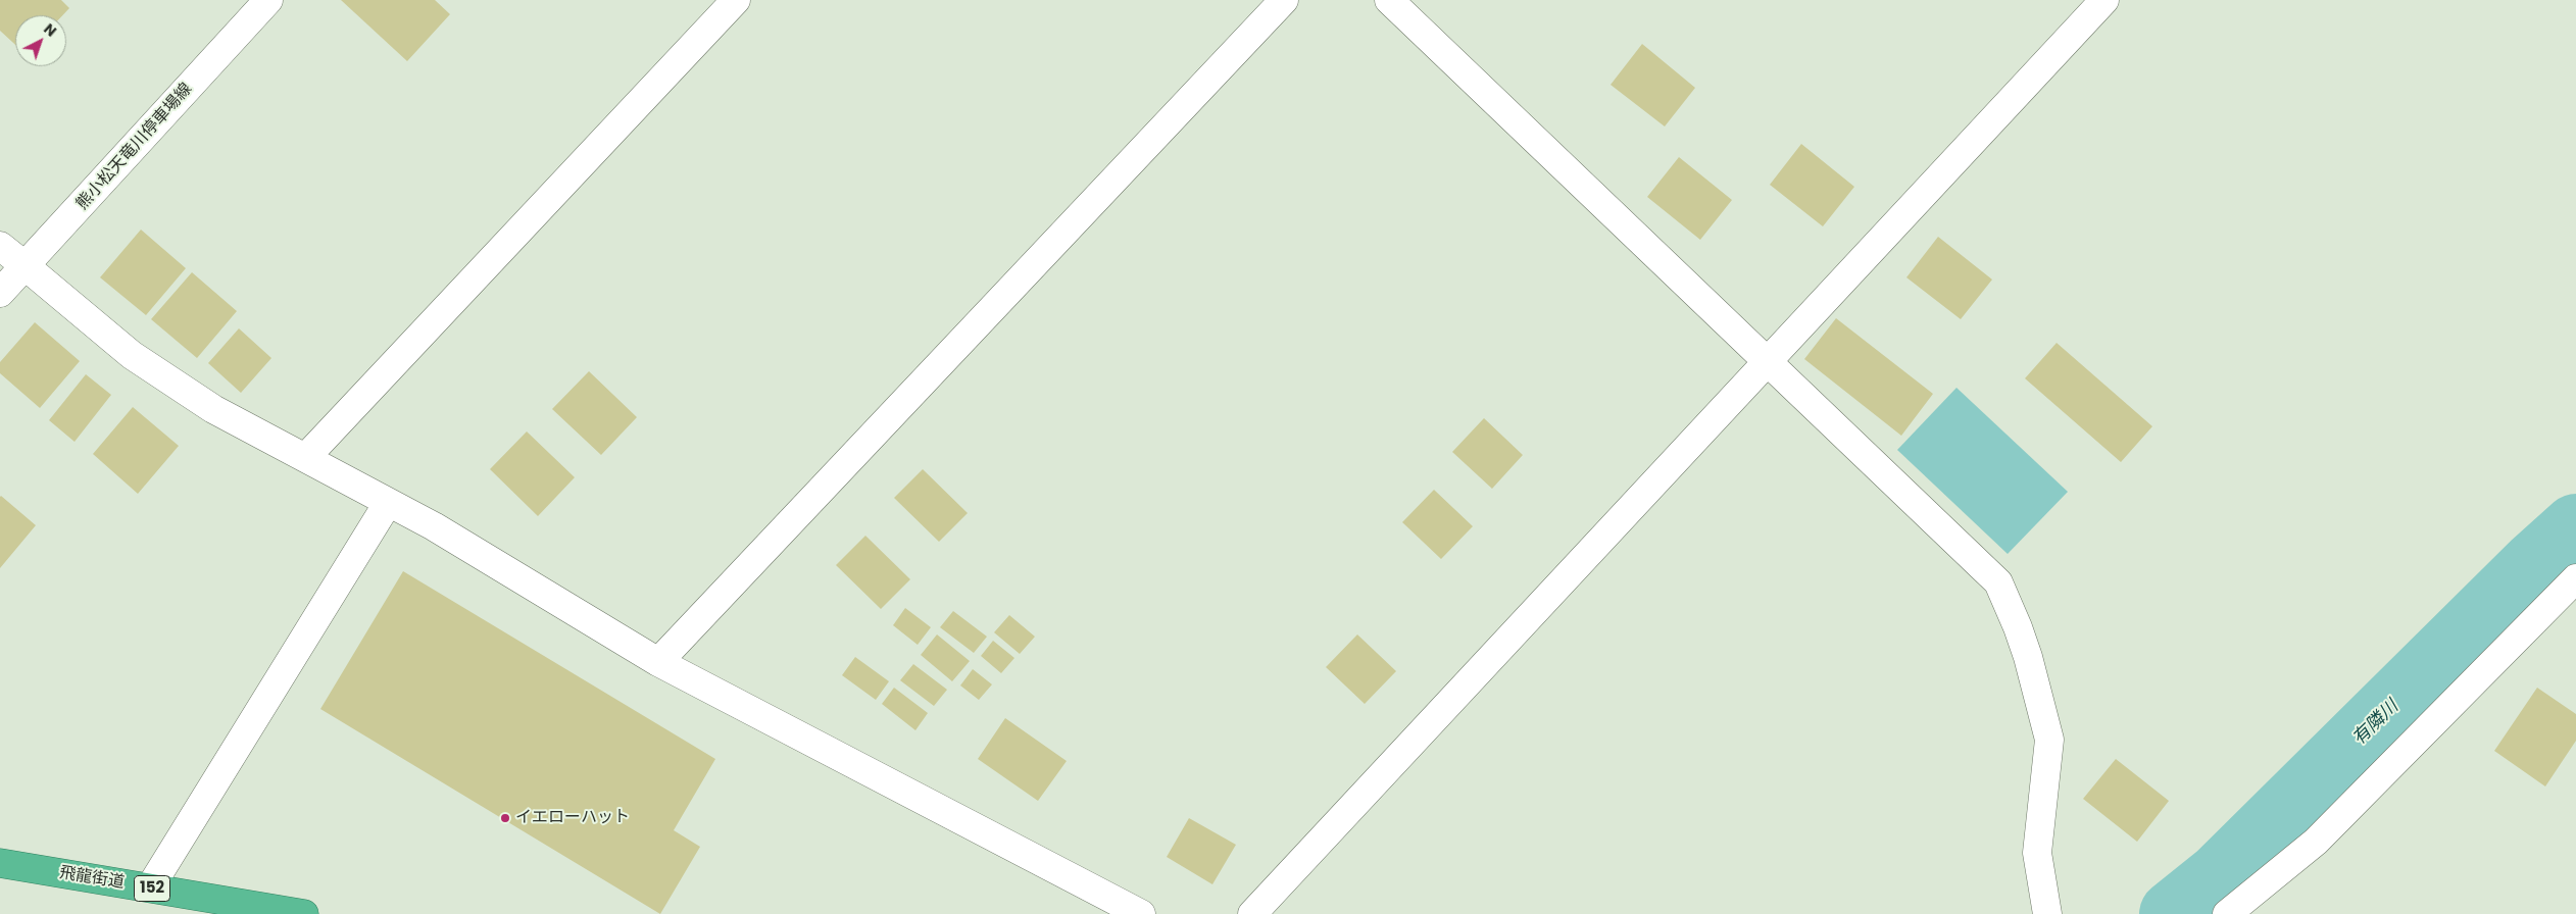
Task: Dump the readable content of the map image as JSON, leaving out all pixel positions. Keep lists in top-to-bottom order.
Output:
{
  "streets": {
    "highway": ["飛龍街道", "152"],
    "street": ["熊小松天竜川停車場線"]
  },
  "water": ["有隣川"],
  "places": ["イエローハット"],
  "north": "top right"
}
